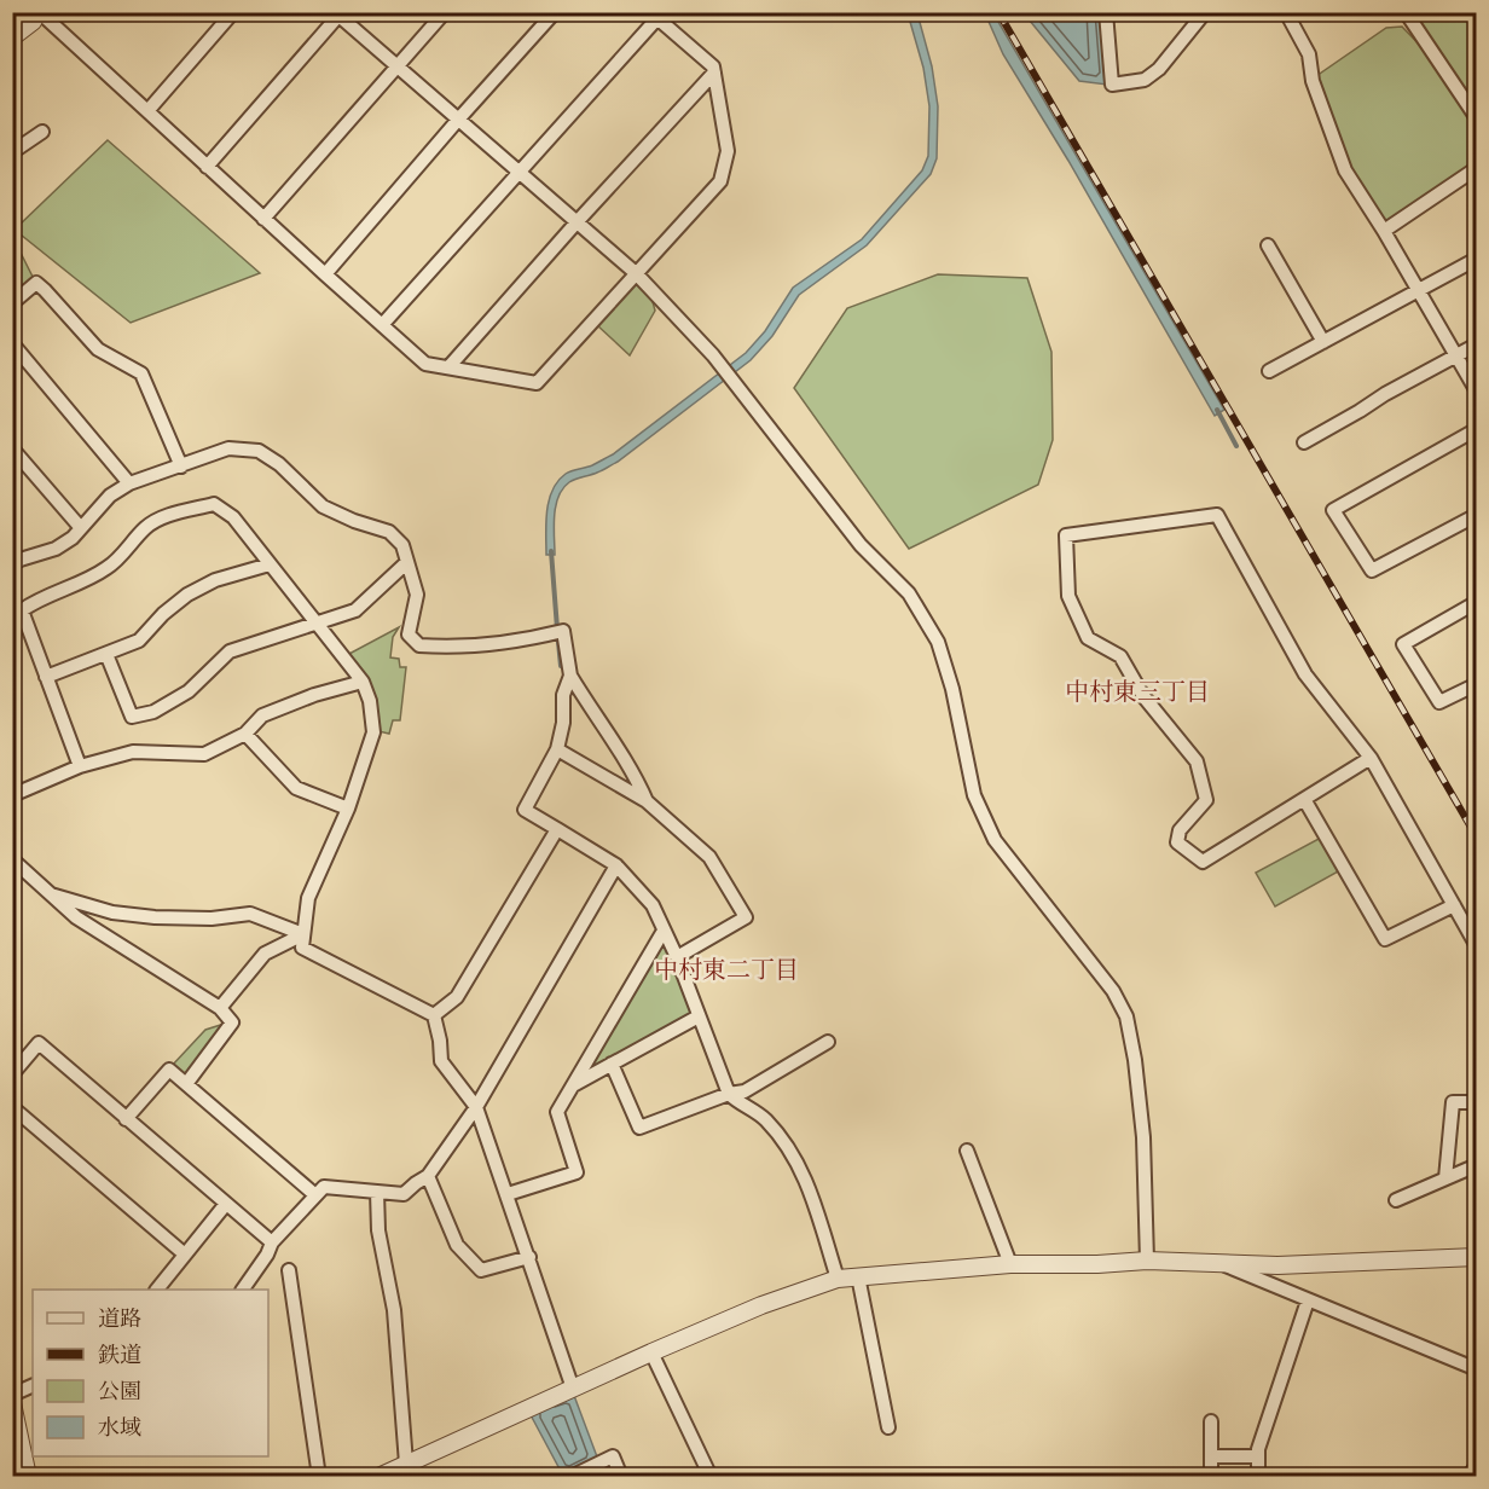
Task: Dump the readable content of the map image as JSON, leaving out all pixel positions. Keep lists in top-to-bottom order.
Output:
{
  "districts": ["中村東三丁目", "中村東二丁目"],
  "legend": [
    "道路",
    "鉄道",
    "公園",
    "水域"
  ]
}
